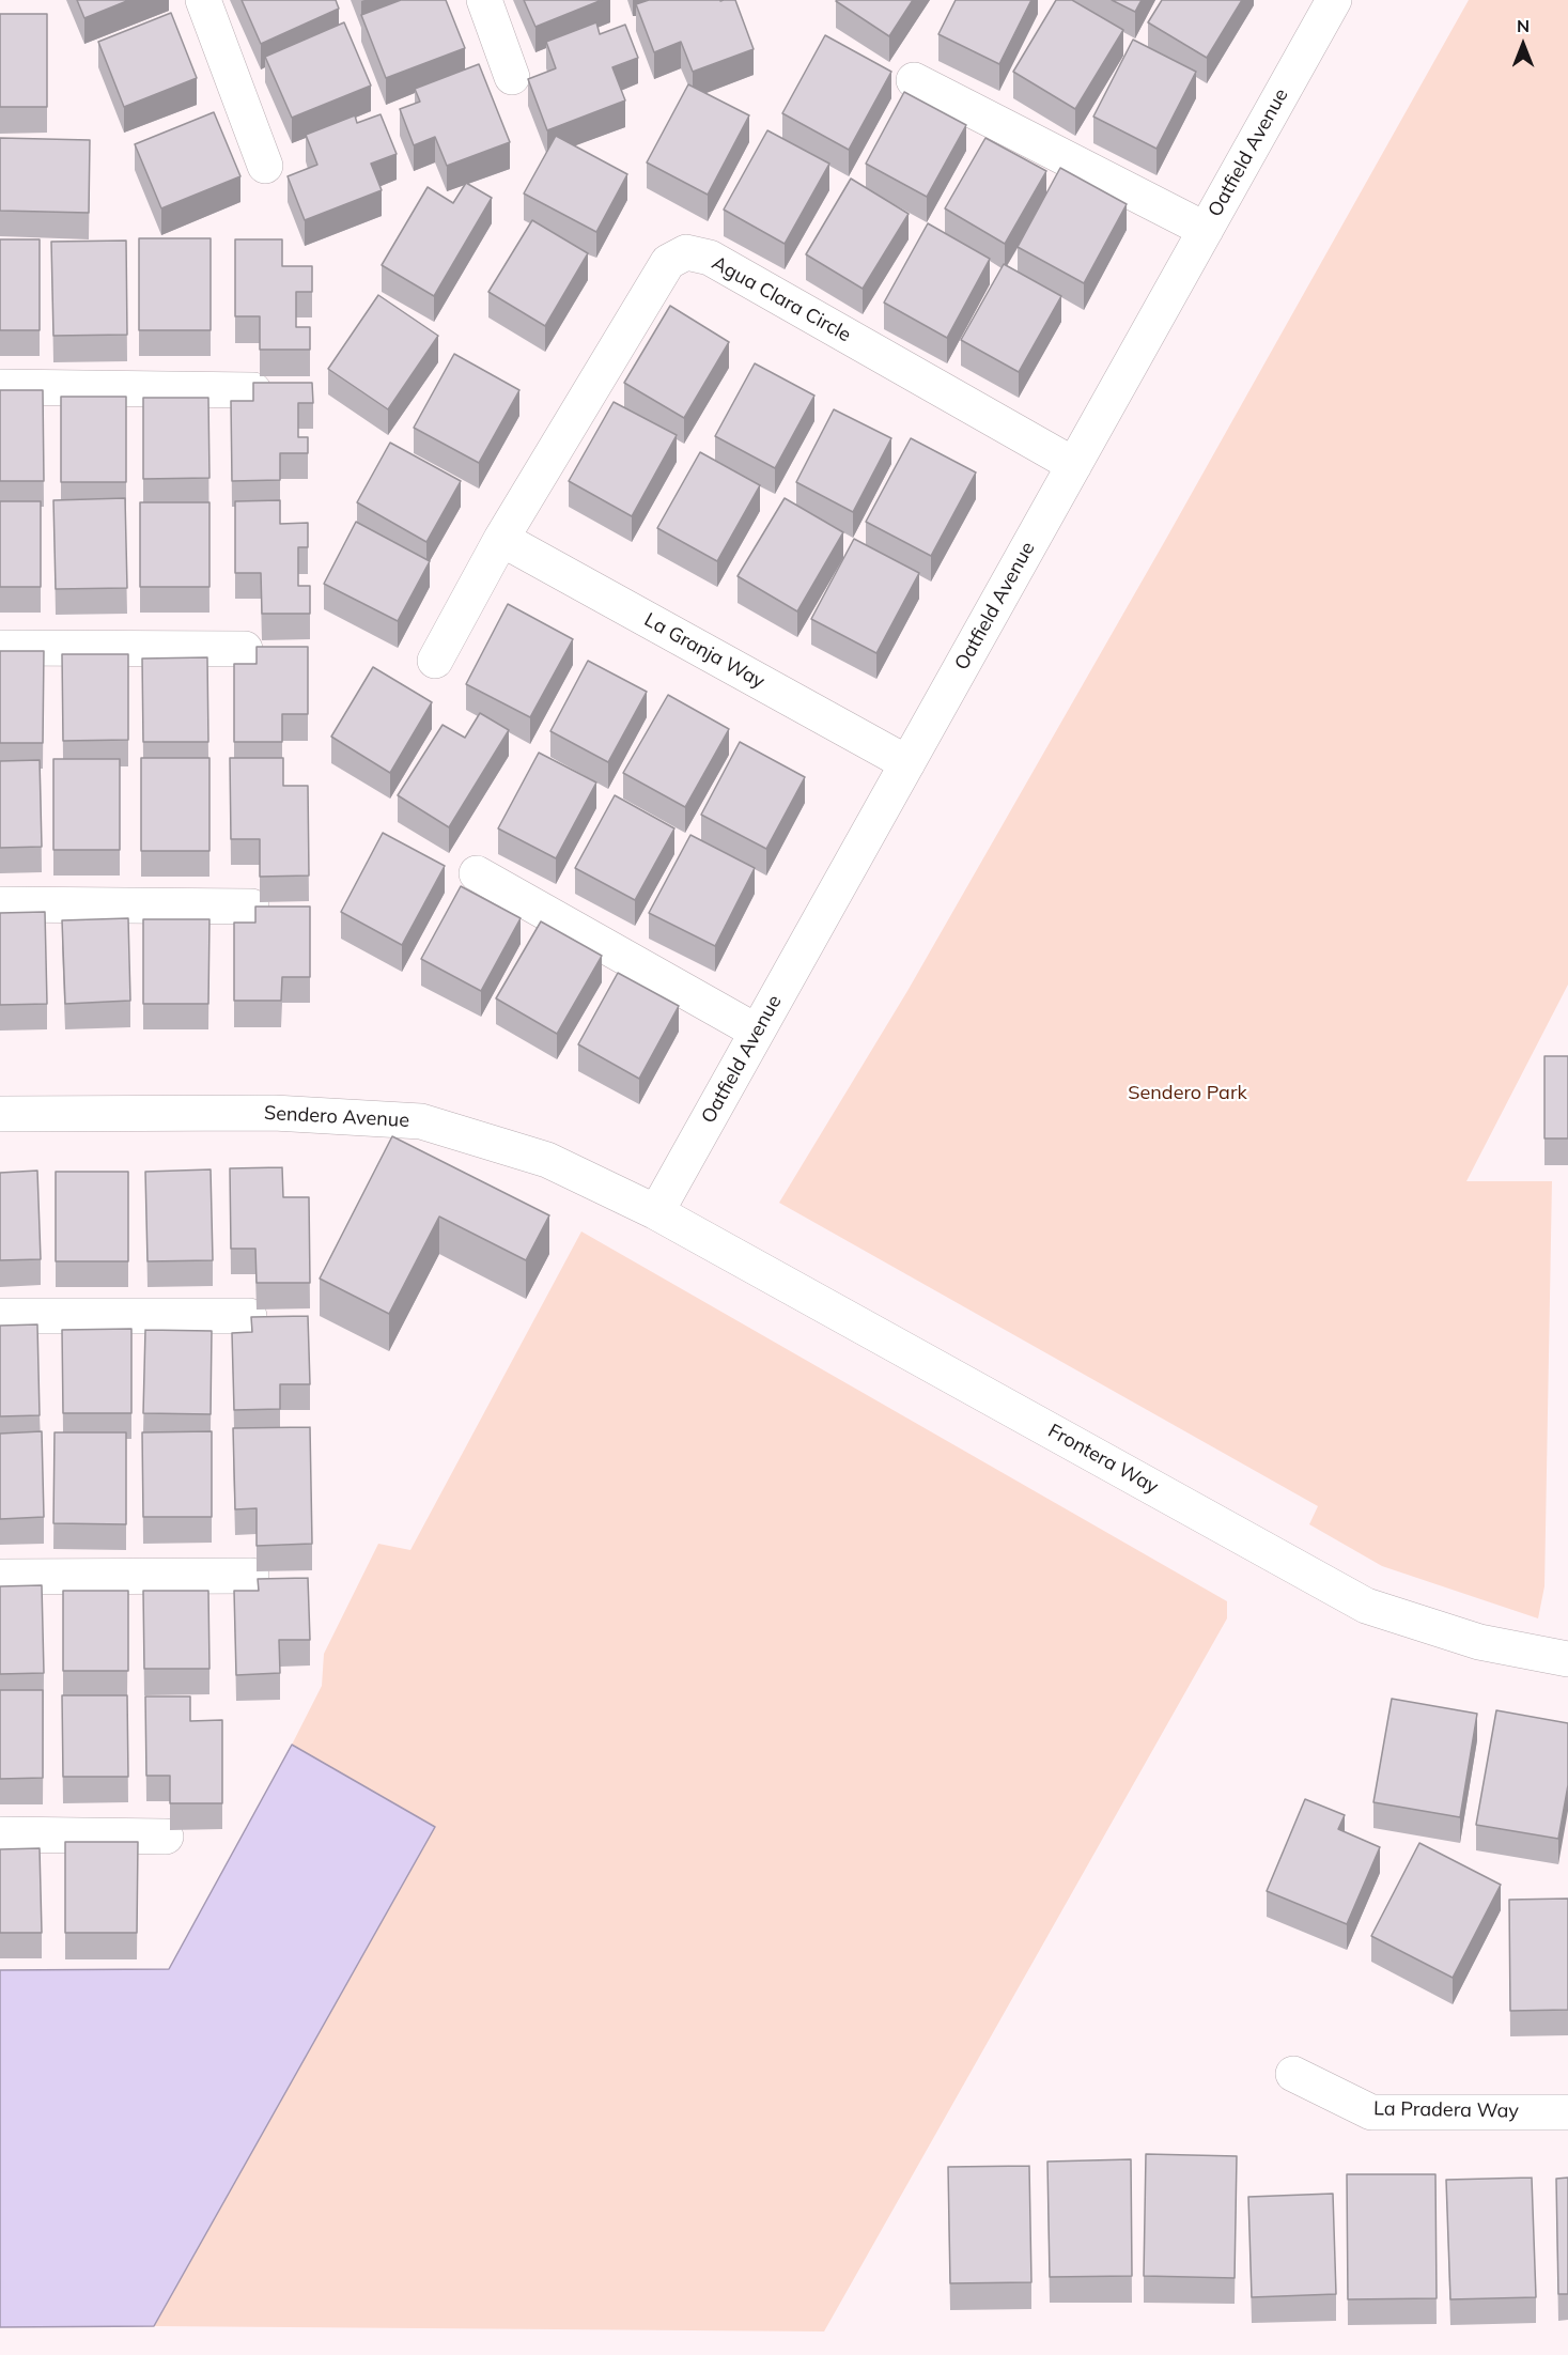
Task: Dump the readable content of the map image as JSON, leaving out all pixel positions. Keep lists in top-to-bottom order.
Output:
{
  "streets": {
    "street": [
      "Oatfield Avenue",
      "Agua Clara Circle",
      "La Granja Way",
      "Sendero Avenue",
      "Frontera Way",
      "La Pradera Way"
    ]
  },
  "crossings": [
    ["Oatfield Avenue", "Agua Clara Circle"],
    ["Oatfield Avenue", "La Granja Way"],
    ["Oatfield Avenue", "Sendero Avenue"],
    ["Oatfield Avenue", "Frontera Way"],
    ["Agua Clara Circle", "La Granja Way"],
    ["Sendero Avenue", "Frontera Way"]
  ],
  "parks": ["Sendero Park"],
  "north": "top"
}
